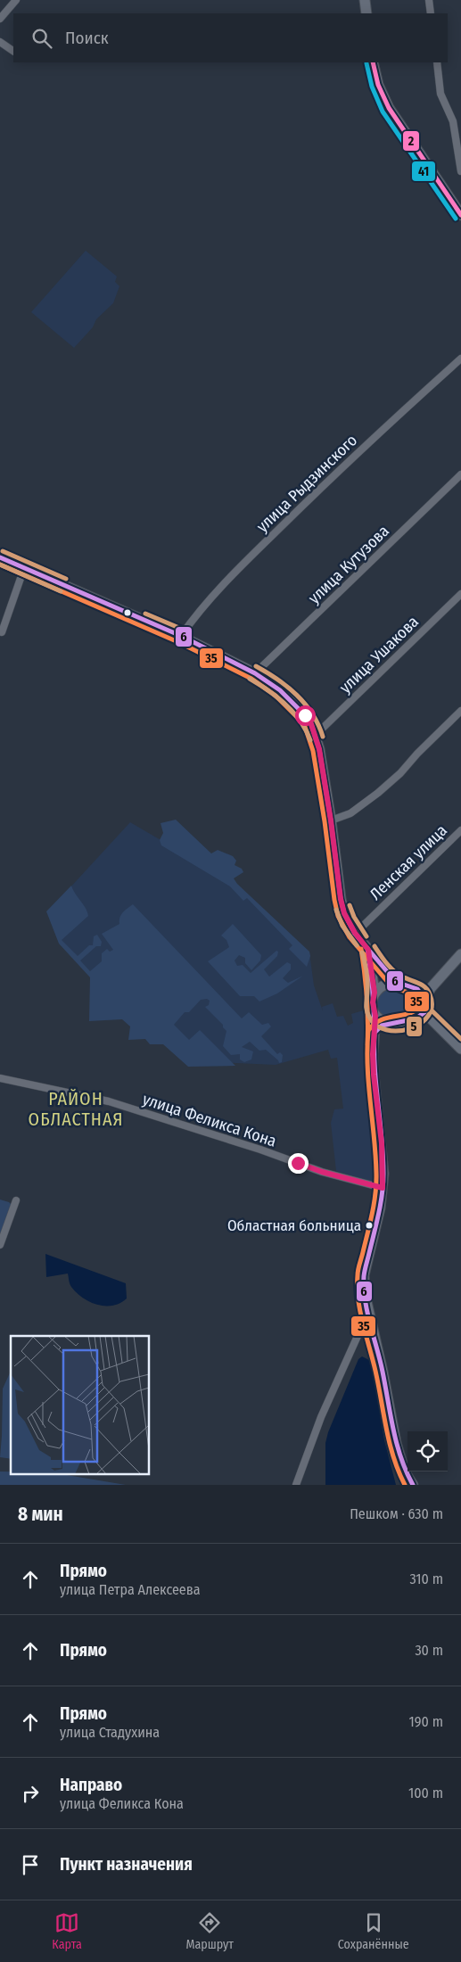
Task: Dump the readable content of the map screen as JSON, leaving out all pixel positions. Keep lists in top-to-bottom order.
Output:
{
  "streets": {
    "street": [
      "улица Рыдзинского",
      "улица Кутузова",
      "улица Ушакова",
      "Ленская улица",
      "улица Феликса Кона"
    ]
  },
  "districts": ["РАЙОН ОБЛАСТНАЯ"],
  "places": ["Областная больница"],
  "lines": [
    "transit line 2",
    "transit line 41",
    "transit line 5",
    "transit line 6",
    "transit line 35"
  ],
  "page": {
    "search": "Поиск",
    "heading": ["8 мин", "Пешком · 630 m"],
    "list": [
      ["Прямо", "улица Петра Алексеева", "310 m"],
      ["Прямо", "30 m"],
      ["Прямо", "улица Стадухина", "190 m"],
      ["Направо", "улица Феликса Кона", "100 m"],
      "Пункт назначения"
    ],
    "nav": ["Карта", "Маршрут", "Сохранённые"]
  }
}
